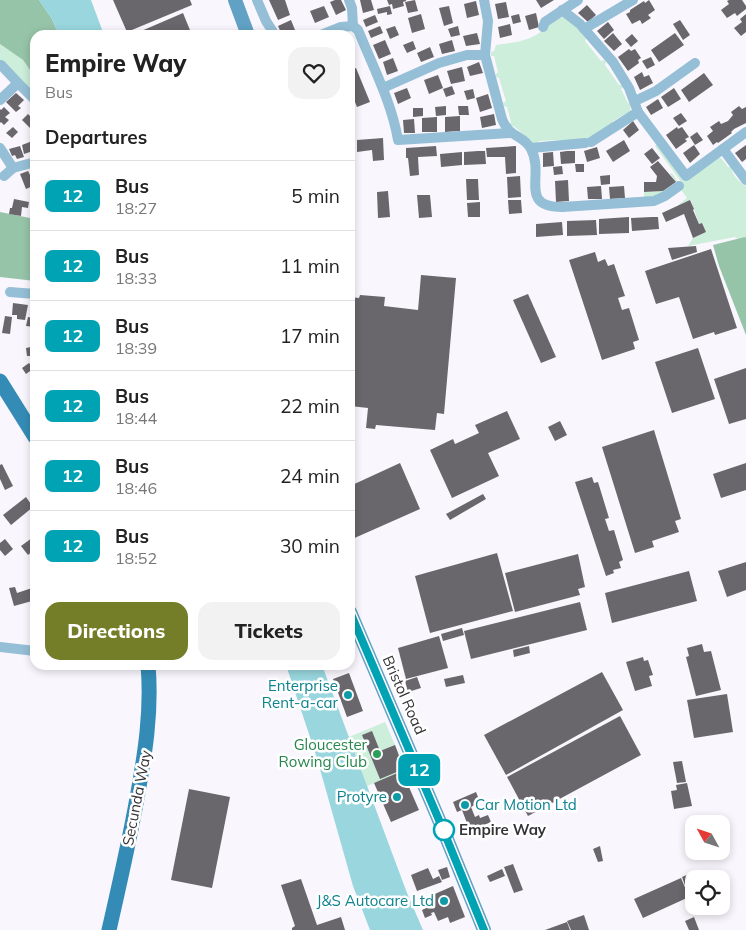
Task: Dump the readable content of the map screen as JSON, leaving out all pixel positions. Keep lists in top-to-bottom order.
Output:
{
  "streets": {
    "main road": ["Secunda Way"],
    "street": ["Bristol Road"]
  },
  "places": [
    "Enterprise Rent-a-car",
    "Gloucester Rowing Club",
    "Protyre",
    "Car Motion Ltd",
    "Empire Way",
    "J&S Autocare Ltd"
  ],
  "lines": ["bus line 12"],
  "north": "top left",
  "page": {
    "on_map": "12",
    "heading": [
      ["Empire Way", "Bus"],
      "Departures"
    ],
    "list": [
      {
        "mark": "12",
        "name": "Bus",
        "note": "18:27",
        "value": "5 min"
      },
      {
        "mark": "12",
        "name": "Bus",
        "note": "18:33",
        "value": "11 min"
      },
      {
        "mark": "12",
        "name": "Bus",
        "note": "18:39",
        "value": "17 min"
      },
      {
        "mark": "12",
        "name": "Bus",
        "note": "18:44",
        "value": "22 min"
      },
      {
        "mark": "12",
        "name": "Bus",
        "note": "18:46",
        "value": "24 min"
      },
      {
        "mark": "12",
        "name": "Bus",
        "note": "18:52",
        "value": "30 min"
      }
    ],
    "buttons": ["Directions", "Tickets"]
  }
}
